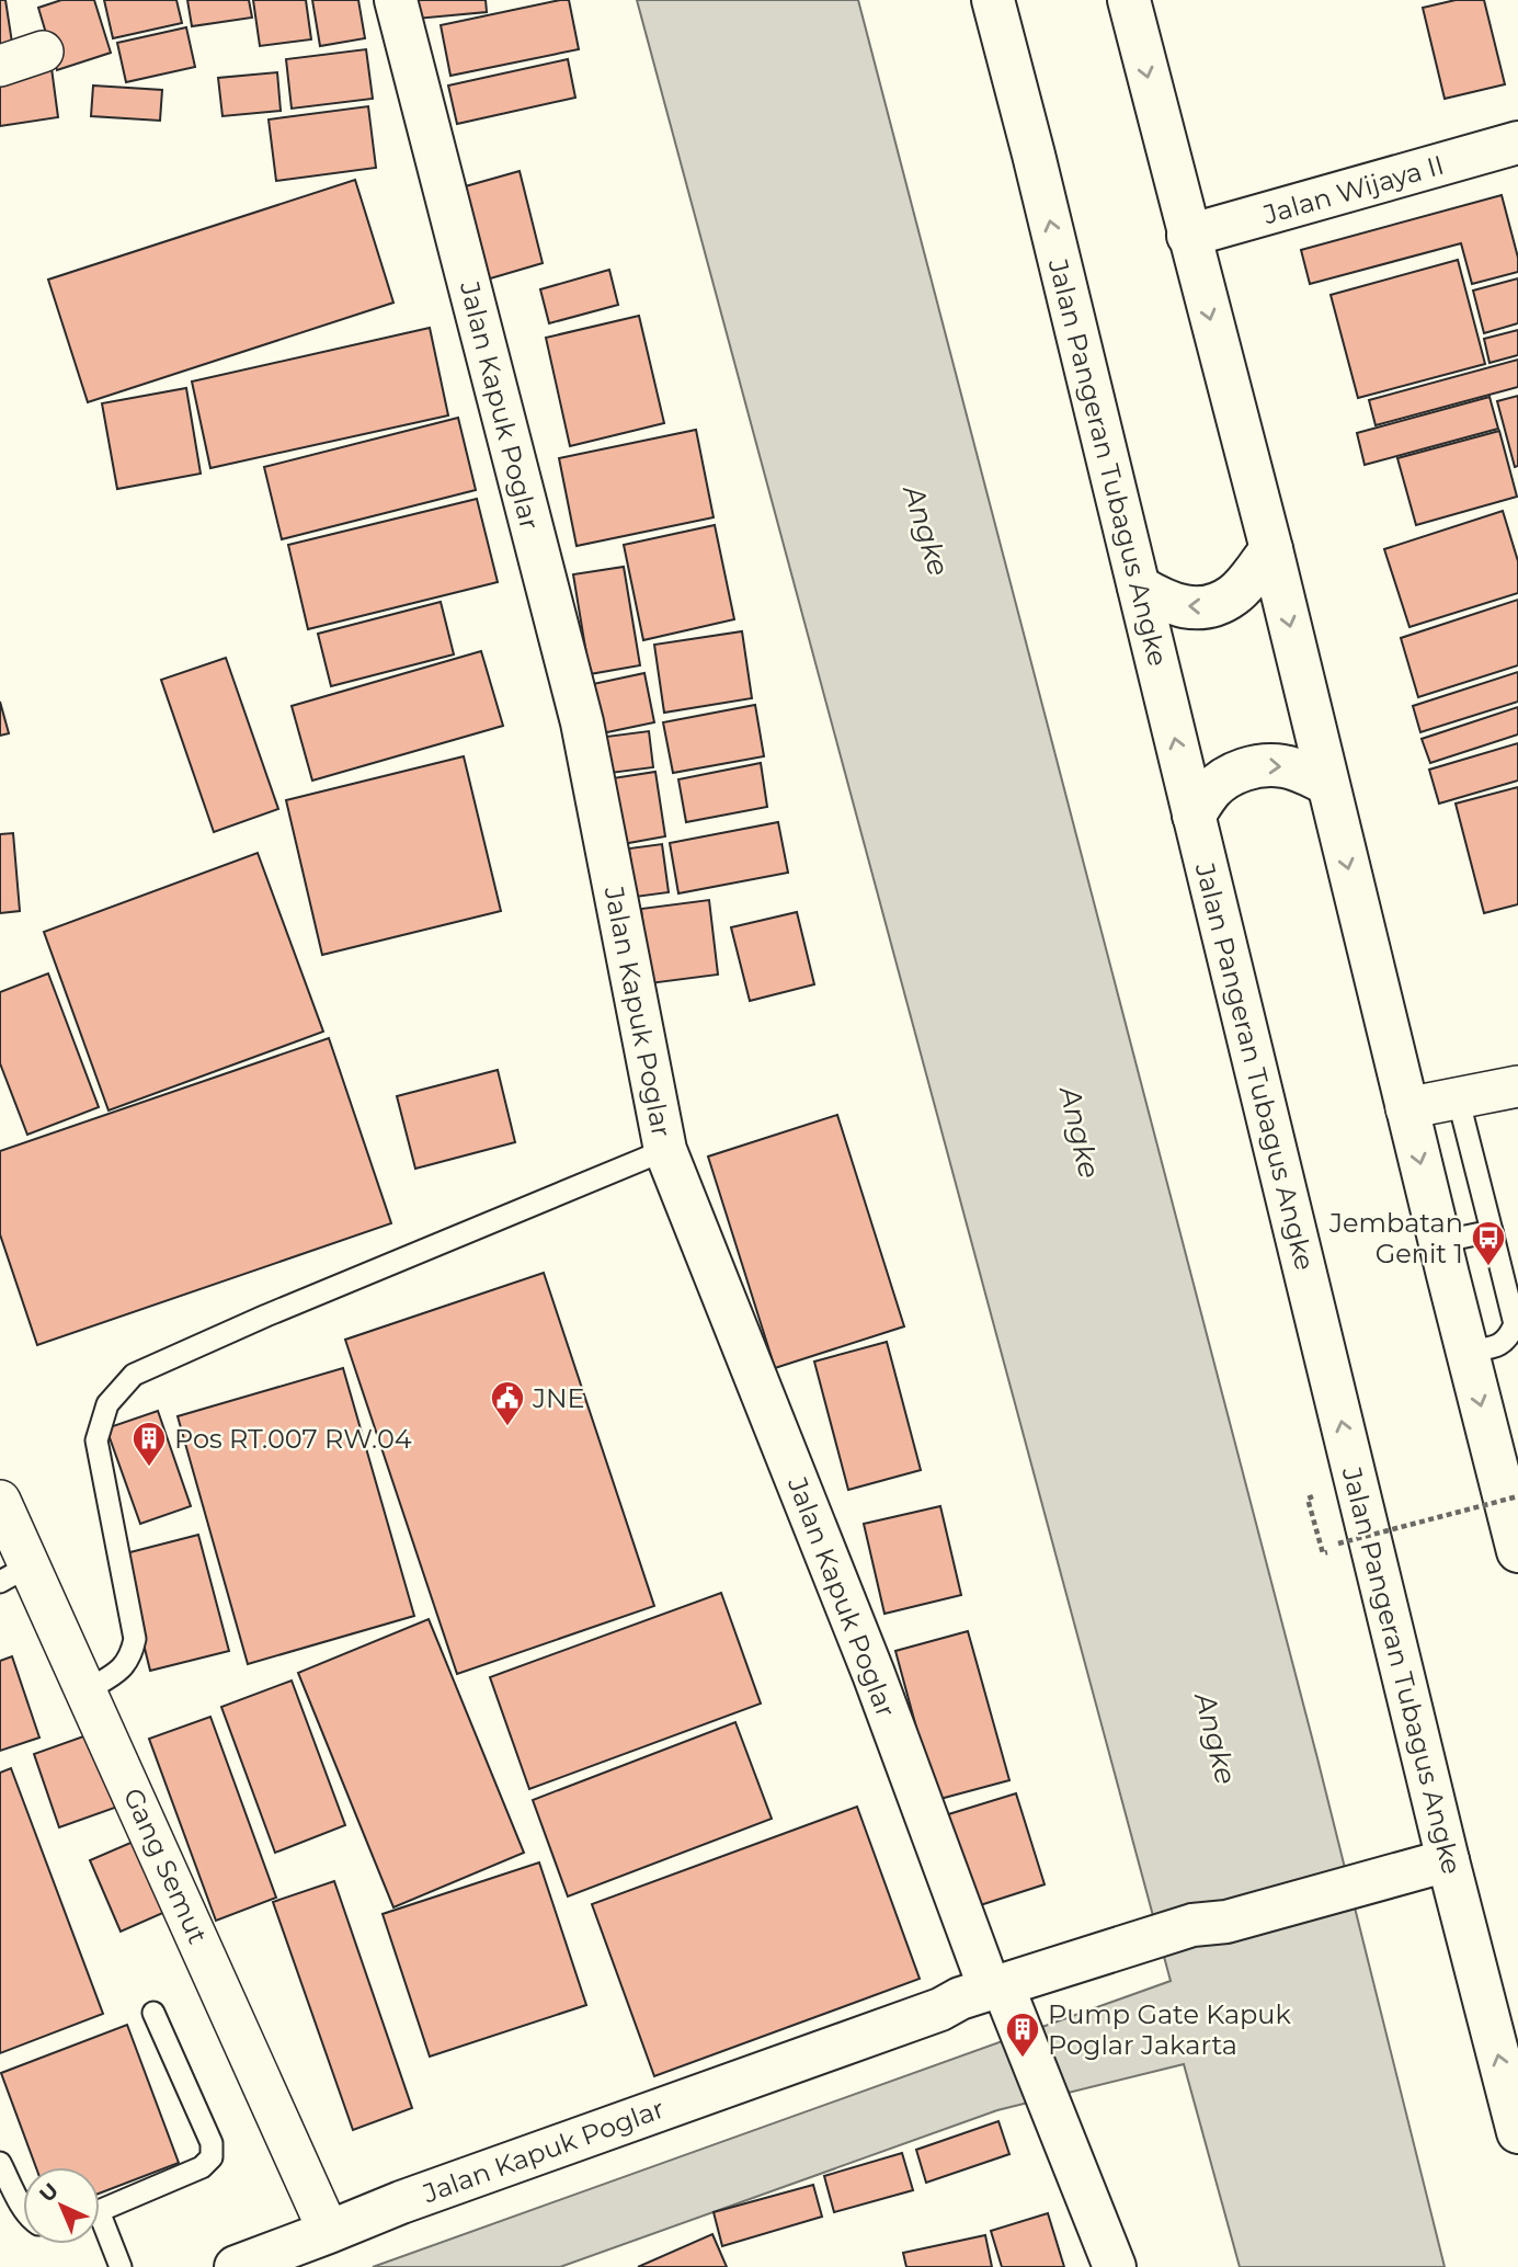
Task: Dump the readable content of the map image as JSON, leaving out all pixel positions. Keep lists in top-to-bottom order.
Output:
{
  "streets": {
    "main road": ["Jalan Wijaya II", "Jalan Kapuk Poglar", "Jalan Pangeran Tubagus Angke"],
    "street": ["Gang Semut"]
  },
  "crossings": [
    ["Jalan Kapuk Poglar", "Gang Semut"]
  ],
  "water": ["Angke"],
  "places": {
    "bus stop": ["Jembatan Genit 1"],
    "public building": ["JNE"],
    "building": ["Pos RT.007 RW.04", "Pump Gate Kapuk Poglar Jakarta"]
  },
  "north": "top left"
}
